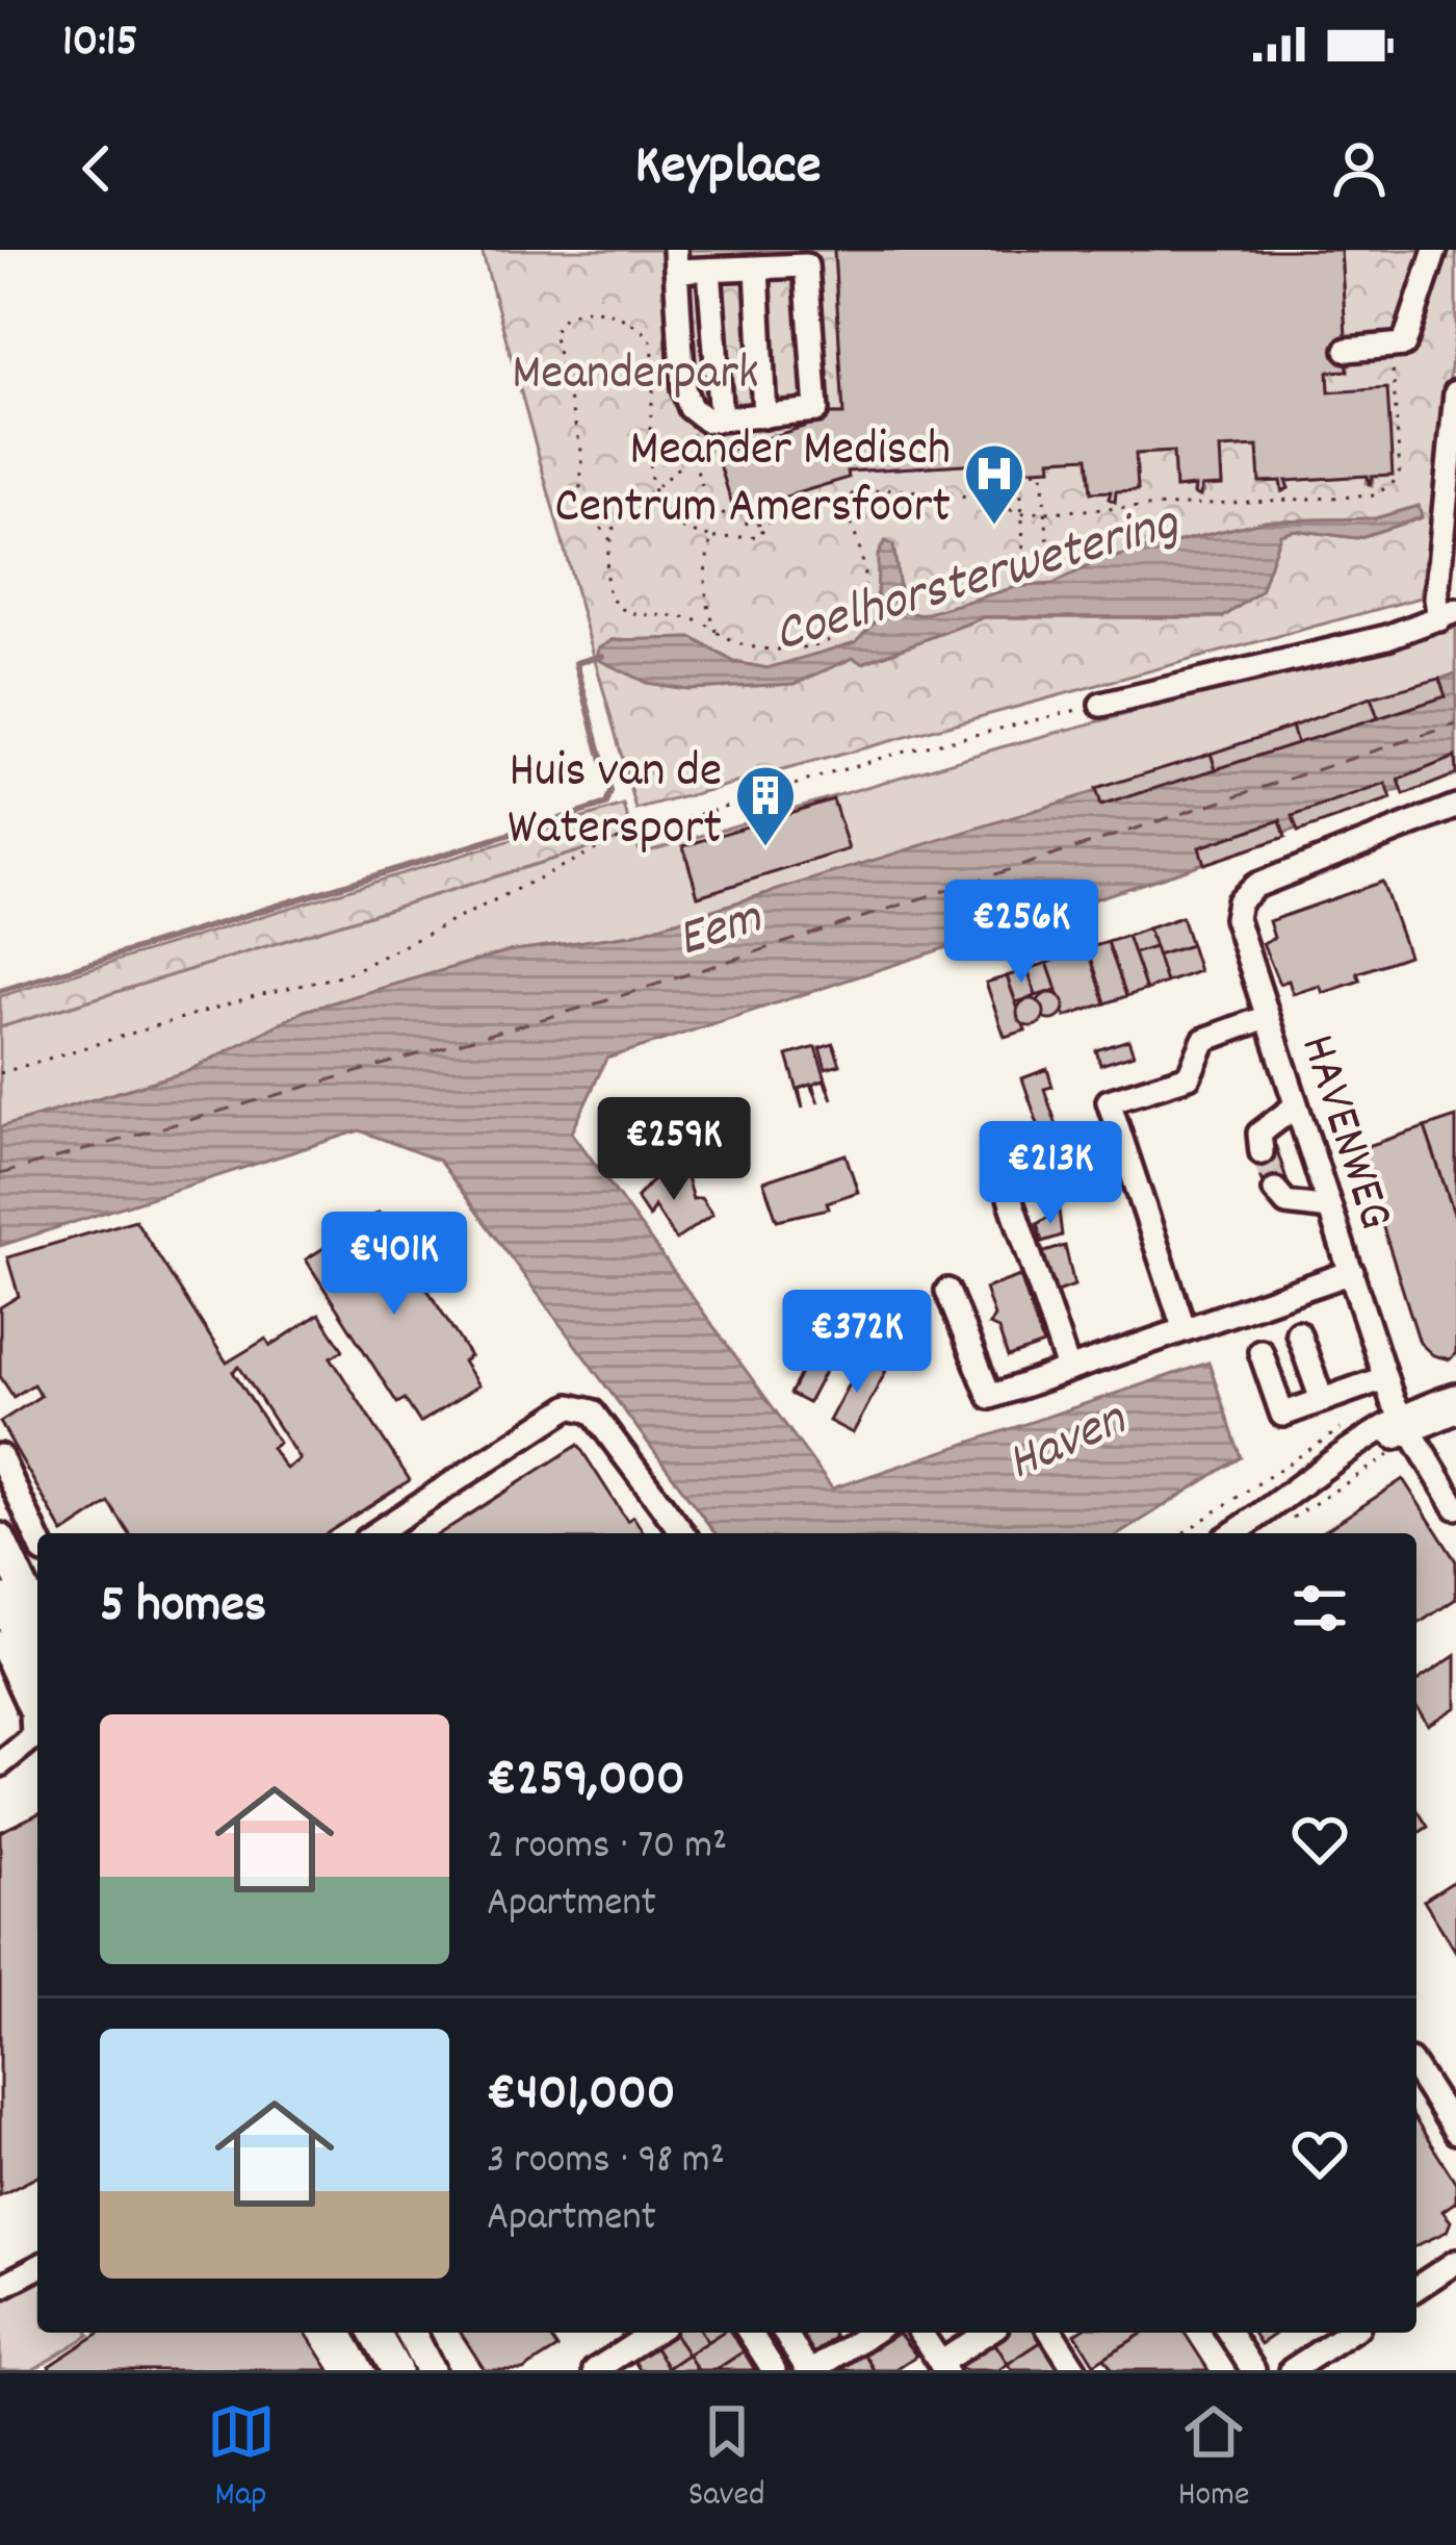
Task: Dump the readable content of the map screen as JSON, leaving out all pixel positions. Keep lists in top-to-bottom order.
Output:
{
  "streets": {
    "street": ["HAVENWEG"]
  },
  "water": ["Coelhorsterwetering", "Eem", "Haven"],
  "parks": ["Meanderpark"],
  "places": {
    "hospital": ["Meander Medisch Centrum Amersfoort"],
    "building": ["Huis van de Watersport"]
  },
  "page": {
    "status": "10:15",
    "header": "Keyplace",
    "price": [
      "€256K",
      "€259K",
      "€213K",
      "€401K",
      "€372K"
    ],
    "heading": "5 homes",
    "list": [
      {
        "name": "€259,000",
        "note": "2 rooms · 70 m² · Apartment"
      },
      {
        "name": "€401,000",
        "note": "3 rooms · 98 m² · Apartment"
      }
    ],
    "tabs": ["Map", "Saved", "Home"]
  }
}
